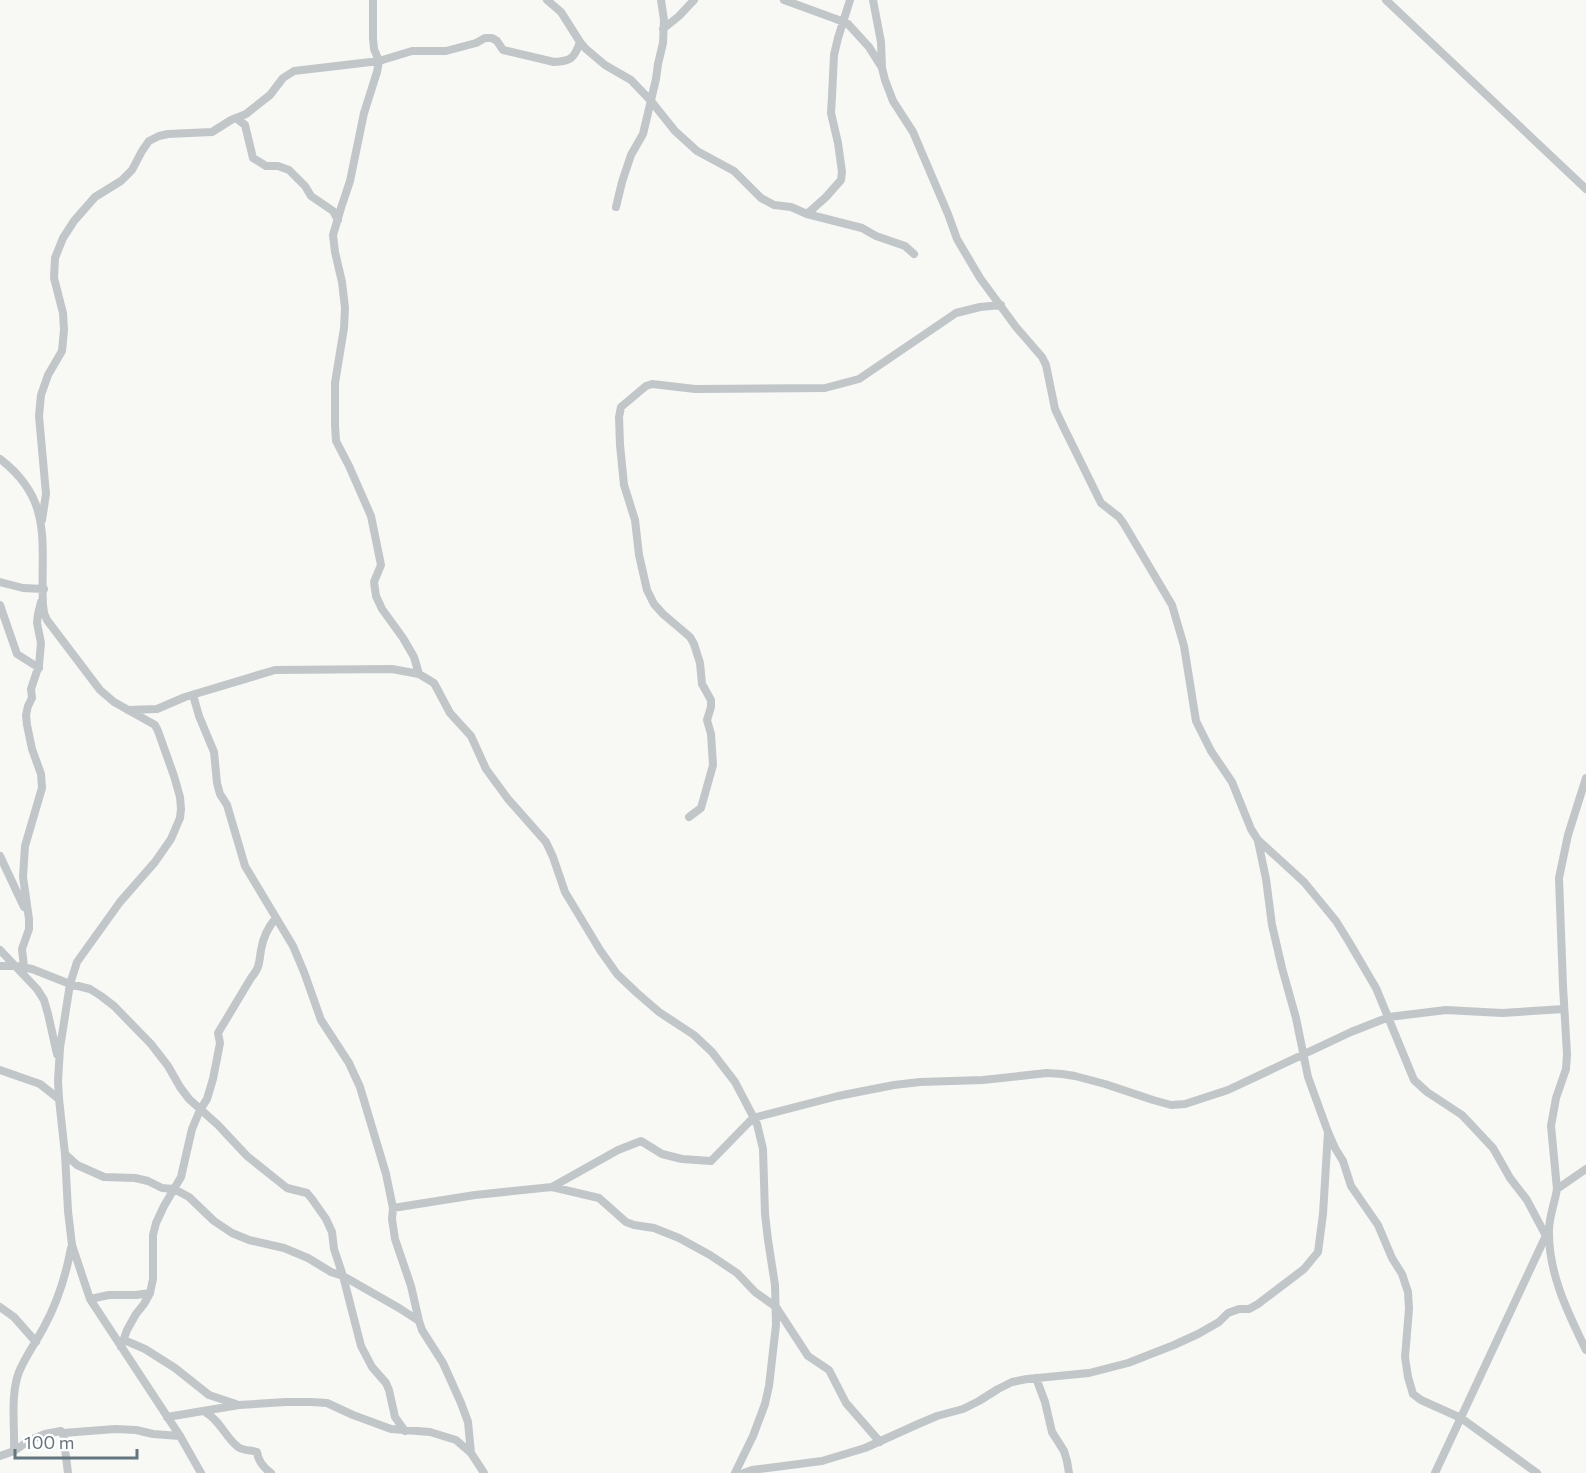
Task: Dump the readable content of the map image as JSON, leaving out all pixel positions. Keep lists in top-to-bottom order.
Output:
{
  "scale_bar": "100 m"
}
